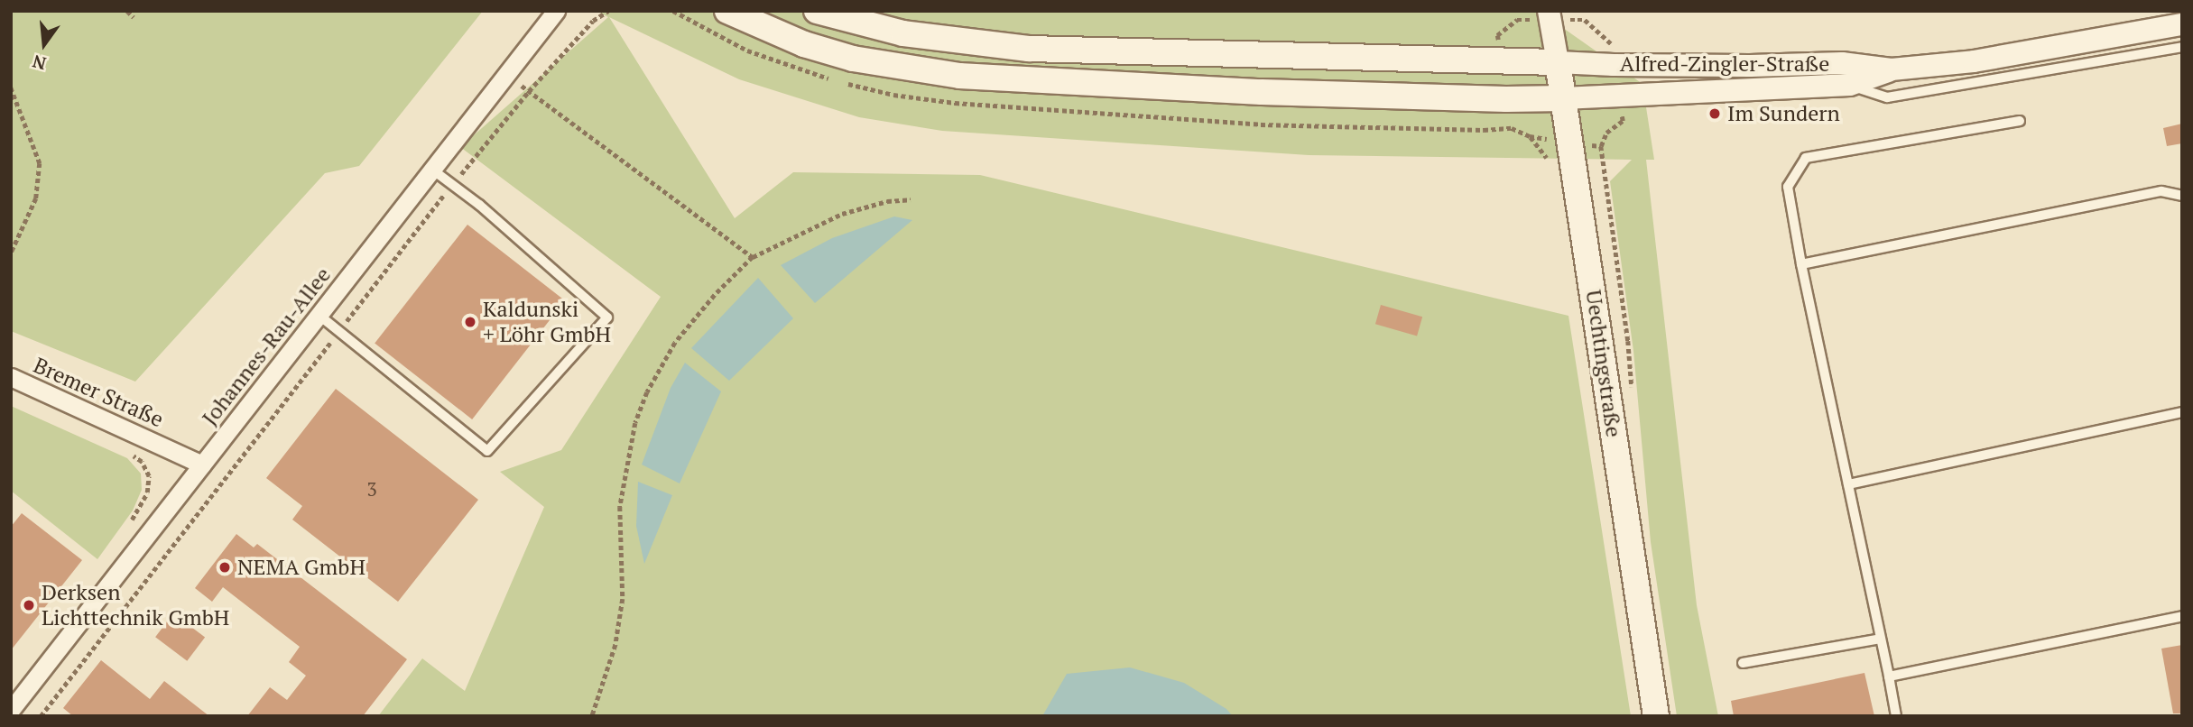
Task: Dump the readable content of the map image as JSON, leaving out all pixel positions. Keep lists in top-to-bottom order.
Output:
{
  "streets": {
    "main road": ["Uechtingstraße"],
    "street": ["Alfred-Zingler-Straße", "Johannes-Rau-Allee", "Bremer Straße"]
  },
  "crossings": [
    ["Alfred-Zingler-Straße", "Uechtingstraße"],
    ["Johannes-Rau-Allee", "Bremer Straße"]
  ],
  "places": [
    "Im Sundern",
    "Kaldunski + Löhr GmbH",
    "NEMA GmbH",
    "Derksen Lichttechnik GmbH"
  ],
  "house_numbers": ["3"],
  "north": "bottom"
}
